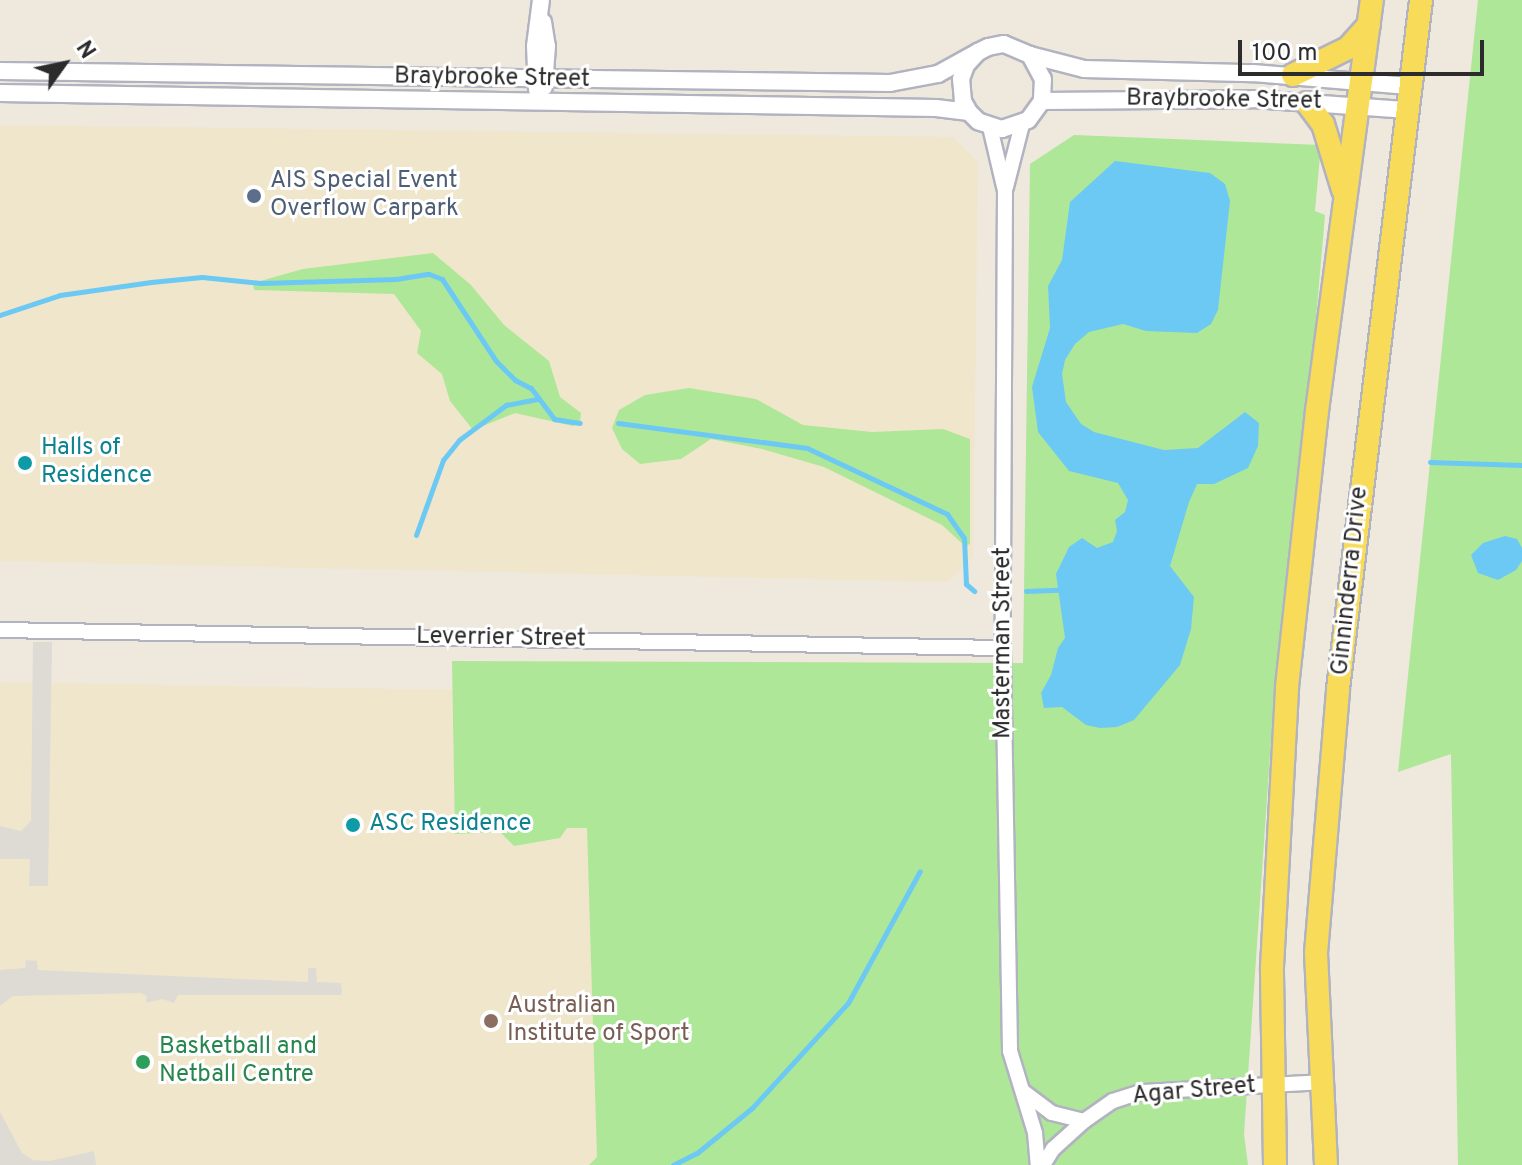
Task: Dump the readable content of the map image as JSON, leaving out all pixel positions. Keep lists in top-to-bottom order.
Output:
{
  "streets": {
    "main road": ["Ginninderra Drive"],
    "street": [
      "Braybrooke Street",
      "Leverrier Street",
      "Masterman Street",
      "Agar Street"
    ]
  },
  "crossings": [
    ["Braybrooke Street", "Ginninderra Drive"],
    ["Braybrooke Street", "Masterman Street"],
    ["Ginninderra Drive", "Agar Street"],
    ["Leverrier Street", "Masterman Street"],
    ["Masterman Street", "Agar Street"]
  ],
  "places": [
    "AIS Special Event Overflow Carpark",
    "Halls of Residence",
    "ASC Residence",
    "Australian Institute of Sport",
    "Basketball and Netball Centre"
  ],
  "scale_bar": "100 m",
  "north": "top right"
}
